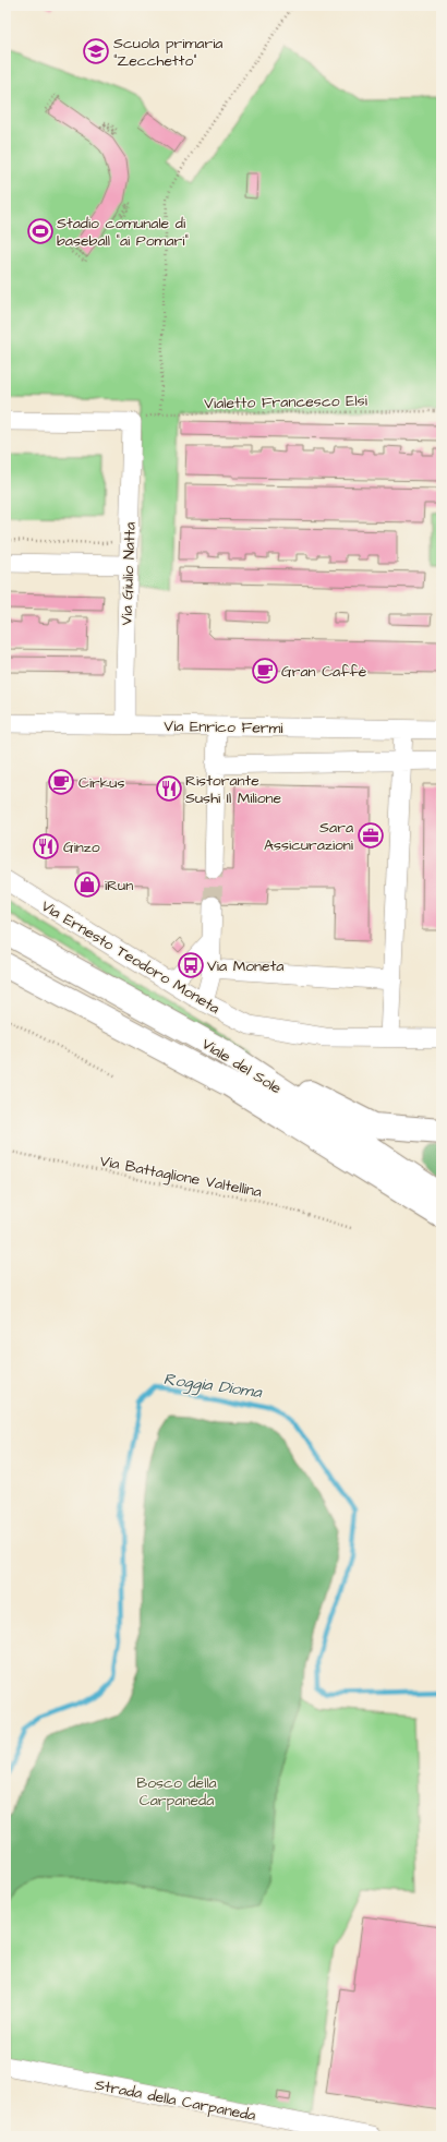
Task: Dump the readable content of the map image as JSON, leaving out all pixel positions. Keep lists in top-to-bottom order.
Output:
{
  "streets": {
    "highway": ["Viale del Sole"],
    "street": [
      "Via Giulio Natta",
      "Via Enrico Fermi",
      "Via Ernesto Teodoro Moneta",
      "Strada della Carpaneda"
    ],
    "path": ["Vialetto Francesco Elsi", "Via Battaglione Valtellina"]
  },
  "crossings": [
    ["Vialetto Francesco Elsi", "Via Giulio Natta"],
    ["Via Giulio Natta", "Via Enrico Fermi"]
  ],
  "water": ["Roggia Dioma"],
  "parks": ["Bosco della Carpaneda"],
  "places": {
    "school or university": ["Scuola primaria \"Zecchetto\""],
    "sports": ["Stadio comunale di baseball \"ai Pomari\""],
    "cafe": ["Gran Caffè", "Cirkus"],
    "restaurant": ["Ristorante Sushi Il Milione", "Ginzo"],
    "office": ["Sara Assicurazioni"],
    "shop": ["iRun"],
    "bus stop": ["Via Moneta"]
  }
}
